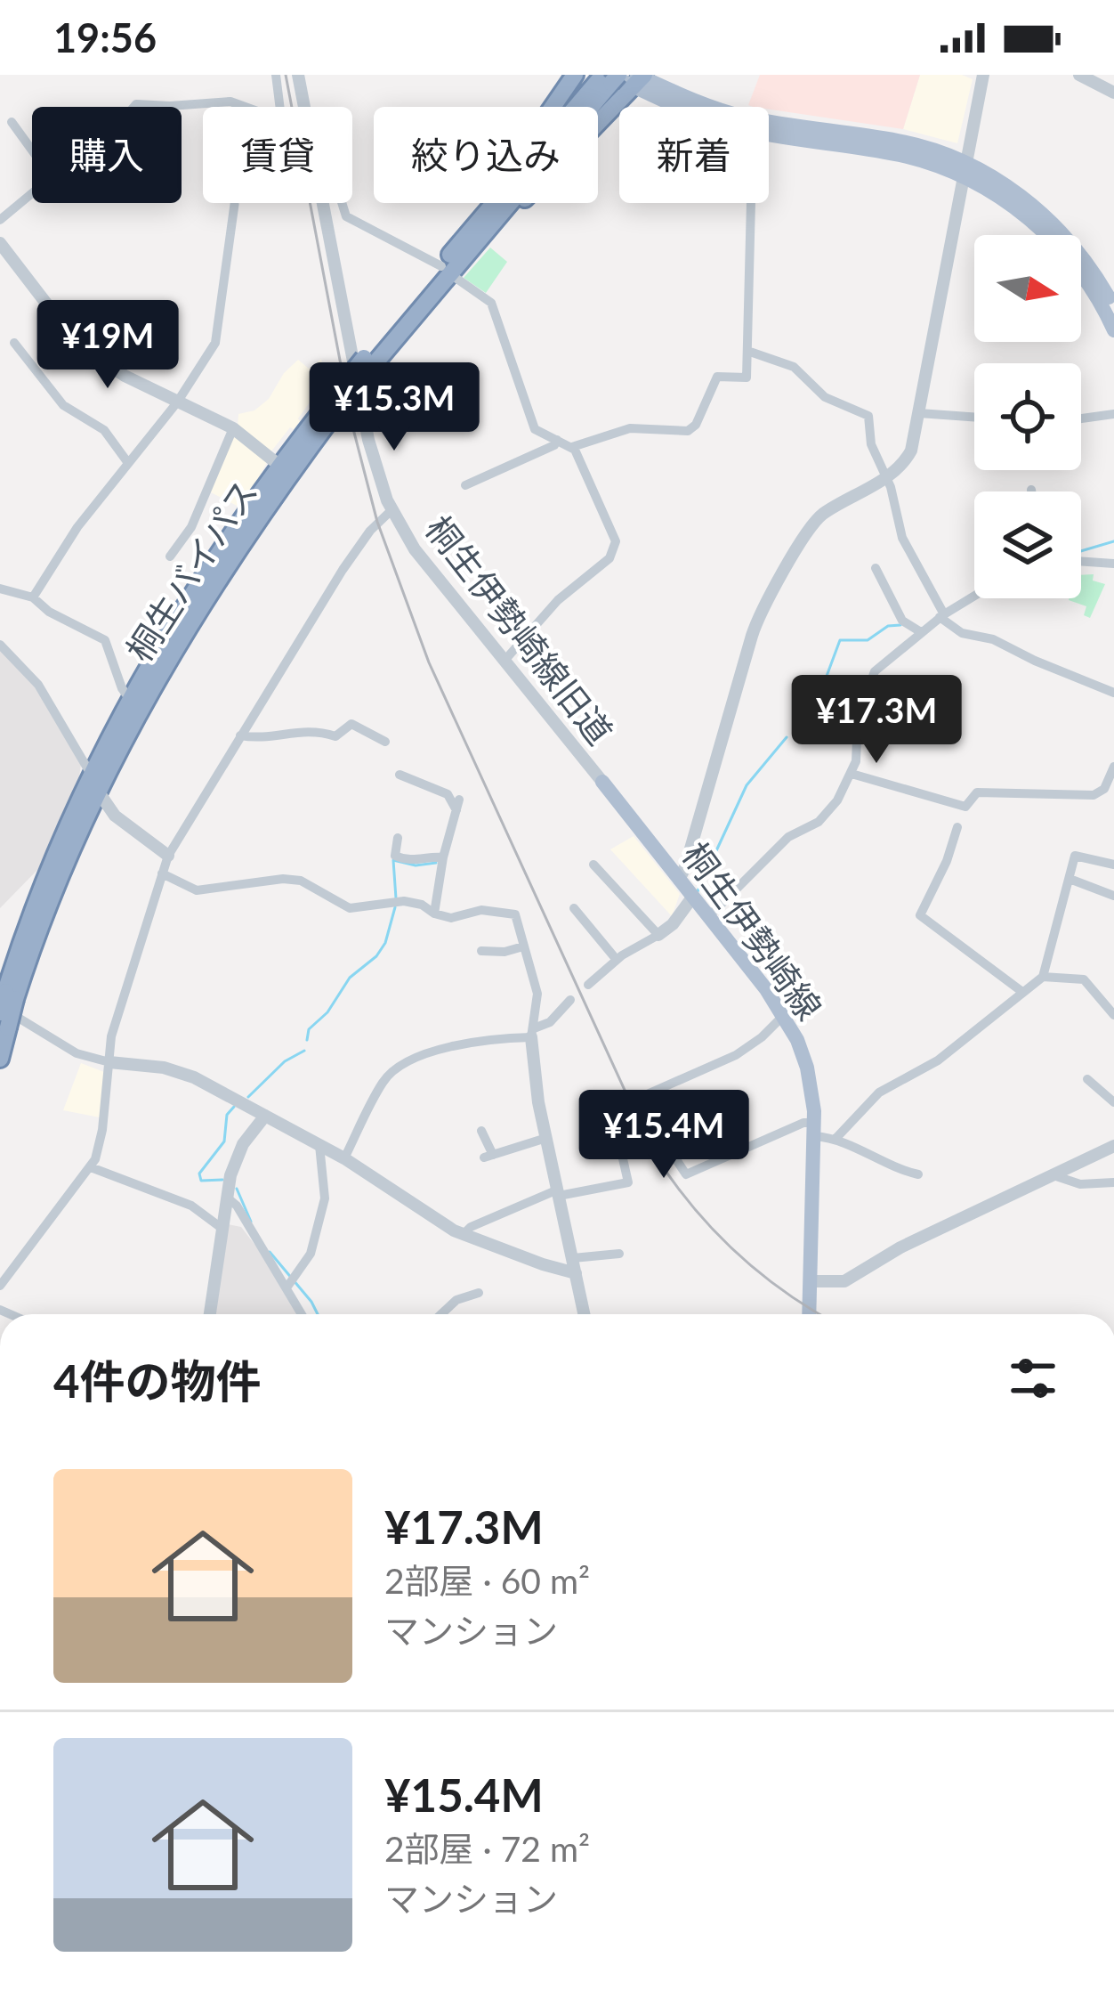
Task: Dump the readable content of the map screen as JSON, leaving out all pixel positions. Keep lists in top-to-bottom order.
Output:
{
  "streets": {
    "highway": ["桐生バイパス"],
    "main road": ["桐生伊勢崎線"],
    "street": ["桐生伊勢崎線旧道"]
  },
  "crossings": [
    ["桐生伊勢崎線旧道", "桐生伊勢崎線"]
  ],
  "north": "right",
  "page": {
    "status": "19:56",
    "chip": [
      "購入",
      "賃貸",
      "絞り込み",
      "新着"
    ],
    "price": [
      "¥19M",
      "¥15.3M",
      "¥17.3M",
      "¥15.4M"
    ],
    "heading": "4件の物件",
    "list": [
      {
        "name": "¥17.3M",
        "note": "2部屋 · 60 m² · マンション"
      },
      {
        "name": "¥15.4M",
        "note": "2部屋 · 72 m² · マンション"
      }
    ]
  }
}
